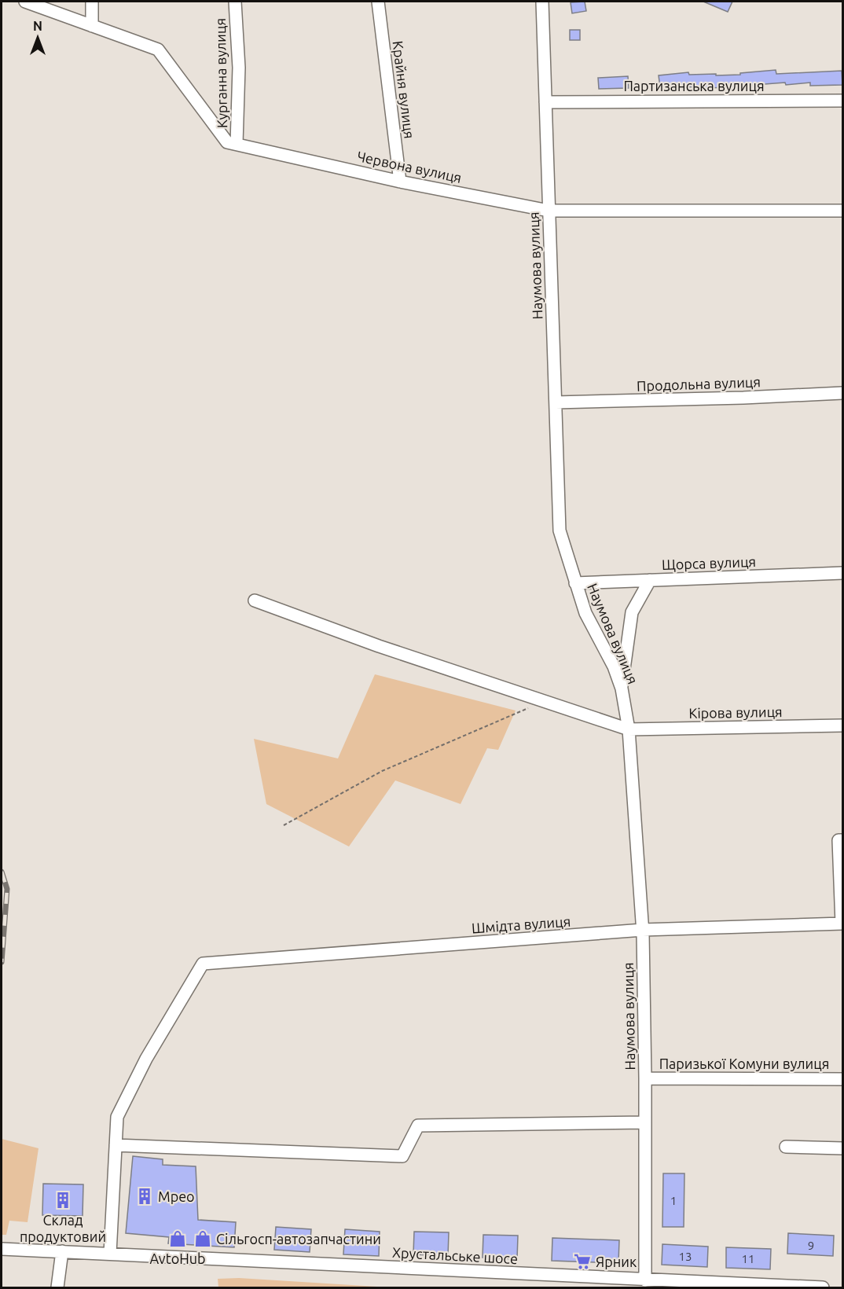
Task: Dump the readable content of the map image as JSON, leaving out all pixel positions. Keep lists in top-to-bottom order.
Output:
{
  "streets": {
    "street": [
      "Курганна вулиця",
      "Партизанська вулиця",
      "Крайня вулиця",
      "Червона вулиця",
      "Наумова вулиця",
      "Продольна вулиця",
      "Щорса вулиця",
      "Кірова вулиця",
      "Шмідта вулиця",
      "Паризької Комуни вулиця",
      "Хрустальське шосе"
    ]
  },
  "crossings": [
    ["Курганна вулиця", "Червона вулиця"],
    ["Партизанська вулиця", "Наумова вулиця"],
    ["Крайня вулиця", "Червона вулиця"],
    ["Червона вулиця", "Наумова вулиця"],
    ["Наумова вулиця", "Продольна вулиця"],
    ["Наумова вулиця", "Щорса вулиця"],
    ["Наумова вулиця", "Кірова вулиця"],
    ["Наумова вулиця", "Шмідта вулиця"],
    ["Наумова вулиця", "Паризької Комуни вулиця"],
    ["Наумова вулиця", "Хрустальське шосе"]
  ],
  "places": {
    "building": ["Мрео", "Склад продуктовий"],
    "shop": ["AvtoHub", "Сільгосп-автозапчастини"],
    "supermarket": ["Ярник"]
  },
  "house_numbers": [
    "1",
    "9",
    "13",
    "11"
  ],
  "north": "top"
}
